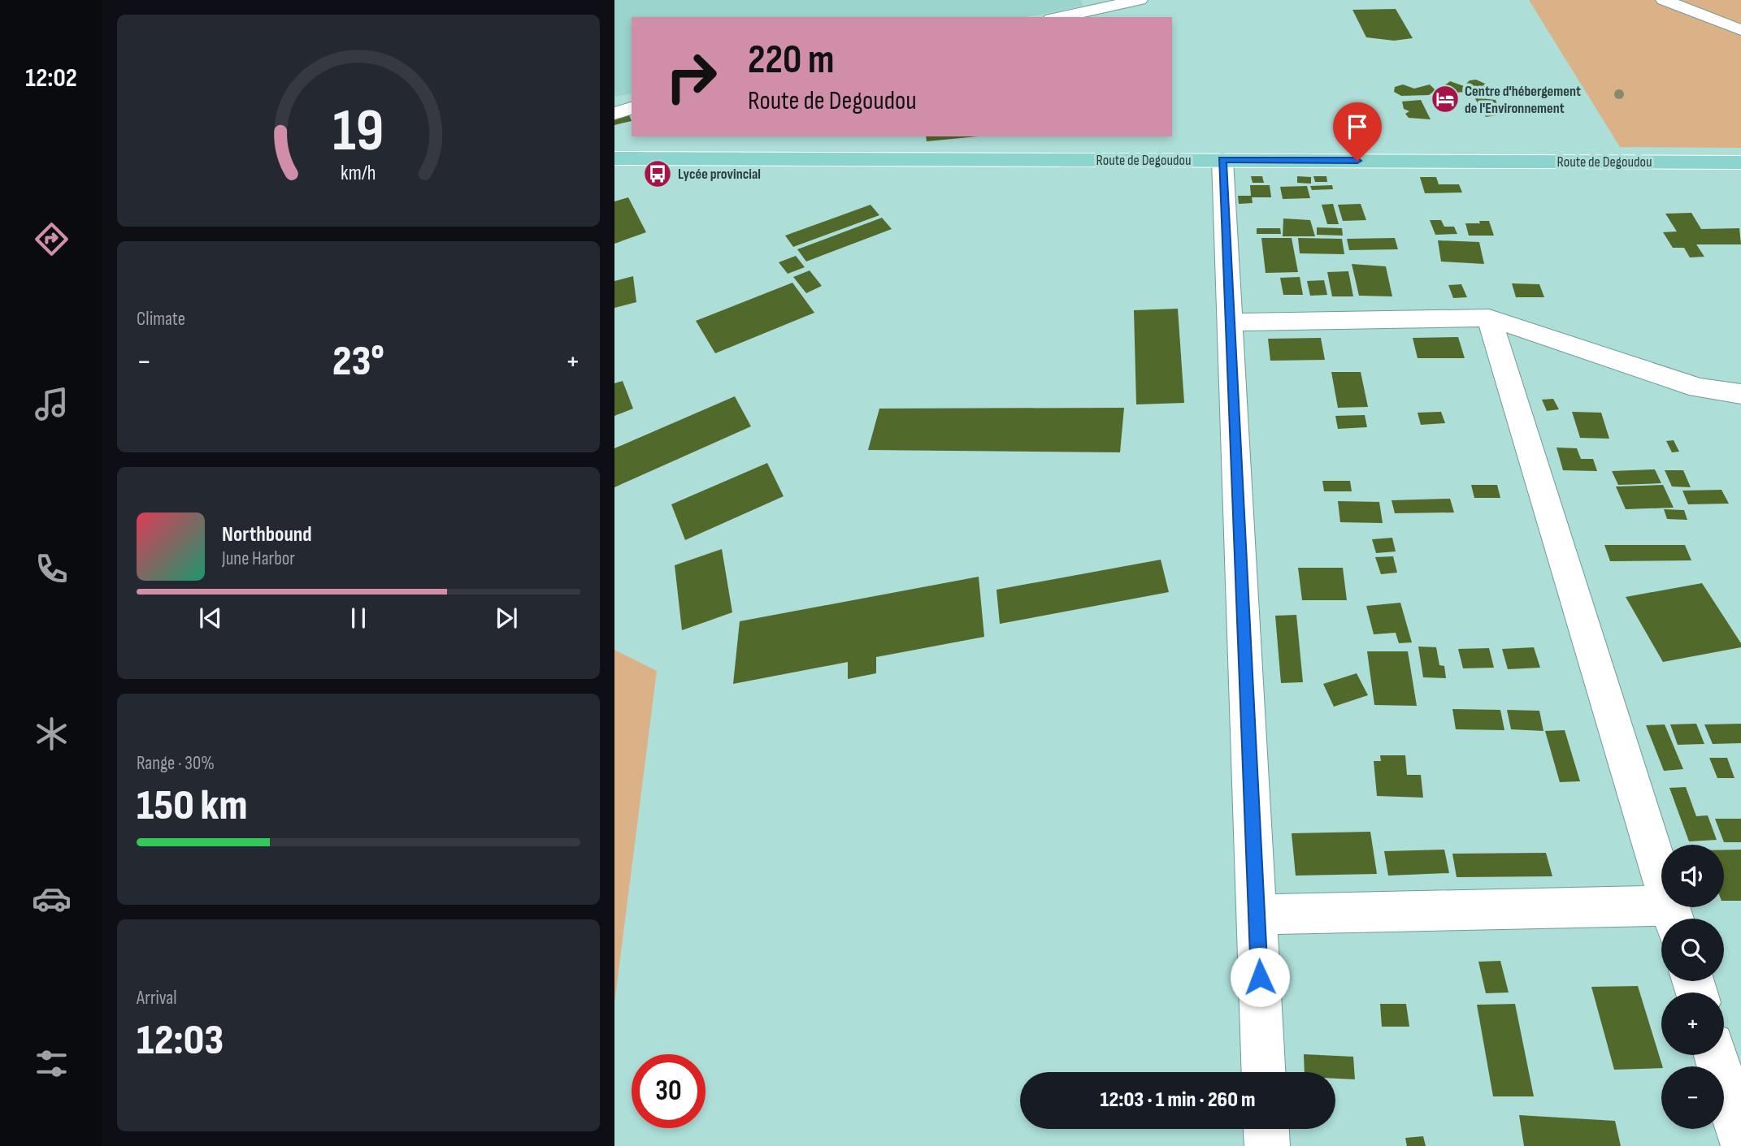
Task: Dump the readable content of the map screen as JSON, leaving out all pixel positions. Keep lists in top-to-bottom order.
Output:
{
  "streets": {
    "main road": ["Route de Degoudou"]
  },
  "places": {
    "hotel": ["Centre d'hébergement de l'Environnement"],
    "bus stop": ["Lycée provincial"]
  },
  "page": {
    "tabs": "12:02",
    "turn": ["220 m", "Route de Degoudou"],
    "tile": [
      "Climate",
      ["Range · 30%", "150 km"],
      ["Arrival", "12:03"]
    ],
    "heat": ["−", "23°", "+"],
    "song": ["Northbound", "June Harbor"],
    "map_buttons": ["+", "−"],
    "limit": "30",
    "trip": "12:03 · 1 min · 260 m",
    "gauge": ["19", "km/h"]
  }
}
